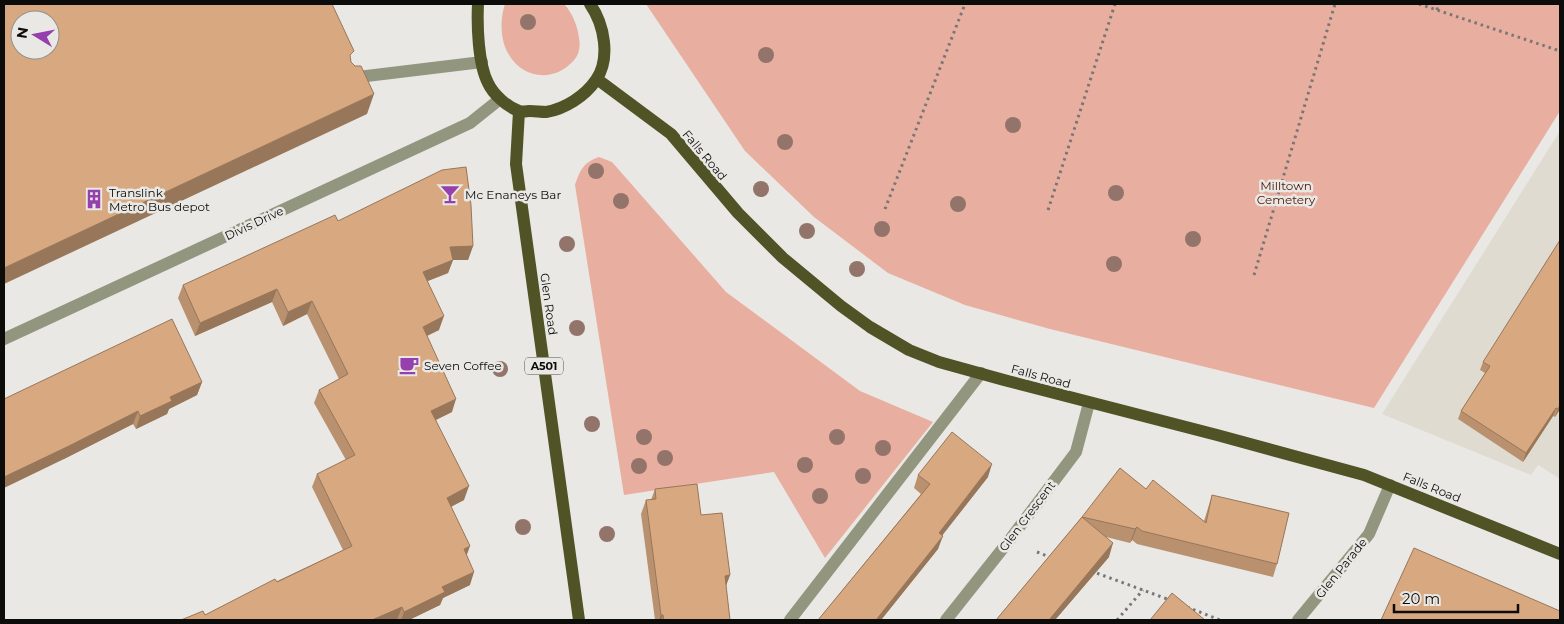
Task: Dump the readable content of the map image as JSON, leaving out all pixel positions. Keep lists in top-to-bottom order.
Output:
{
  "streets": {
    "main road": ["Falls Road", "Glen Road", "A501"],
    "street": ["Divis Drive", "Glen Crescent", "Glen Parade"]
  },
  "crossings": [
    ["Falls Road", "Glen Crescent"],
    ["Falls Road", "Glen Parade"]
  ],
  "parks": ["Milltown Cemetery"],
  "places": {
    "bar": ["Mc Enaneys Bar"],
    "building": ["Translink Metro Bus depot"],
    "cafe": ["Seven Coffee"]
  },
  "scale_bar": "20 m",
  "north": "left"
}
